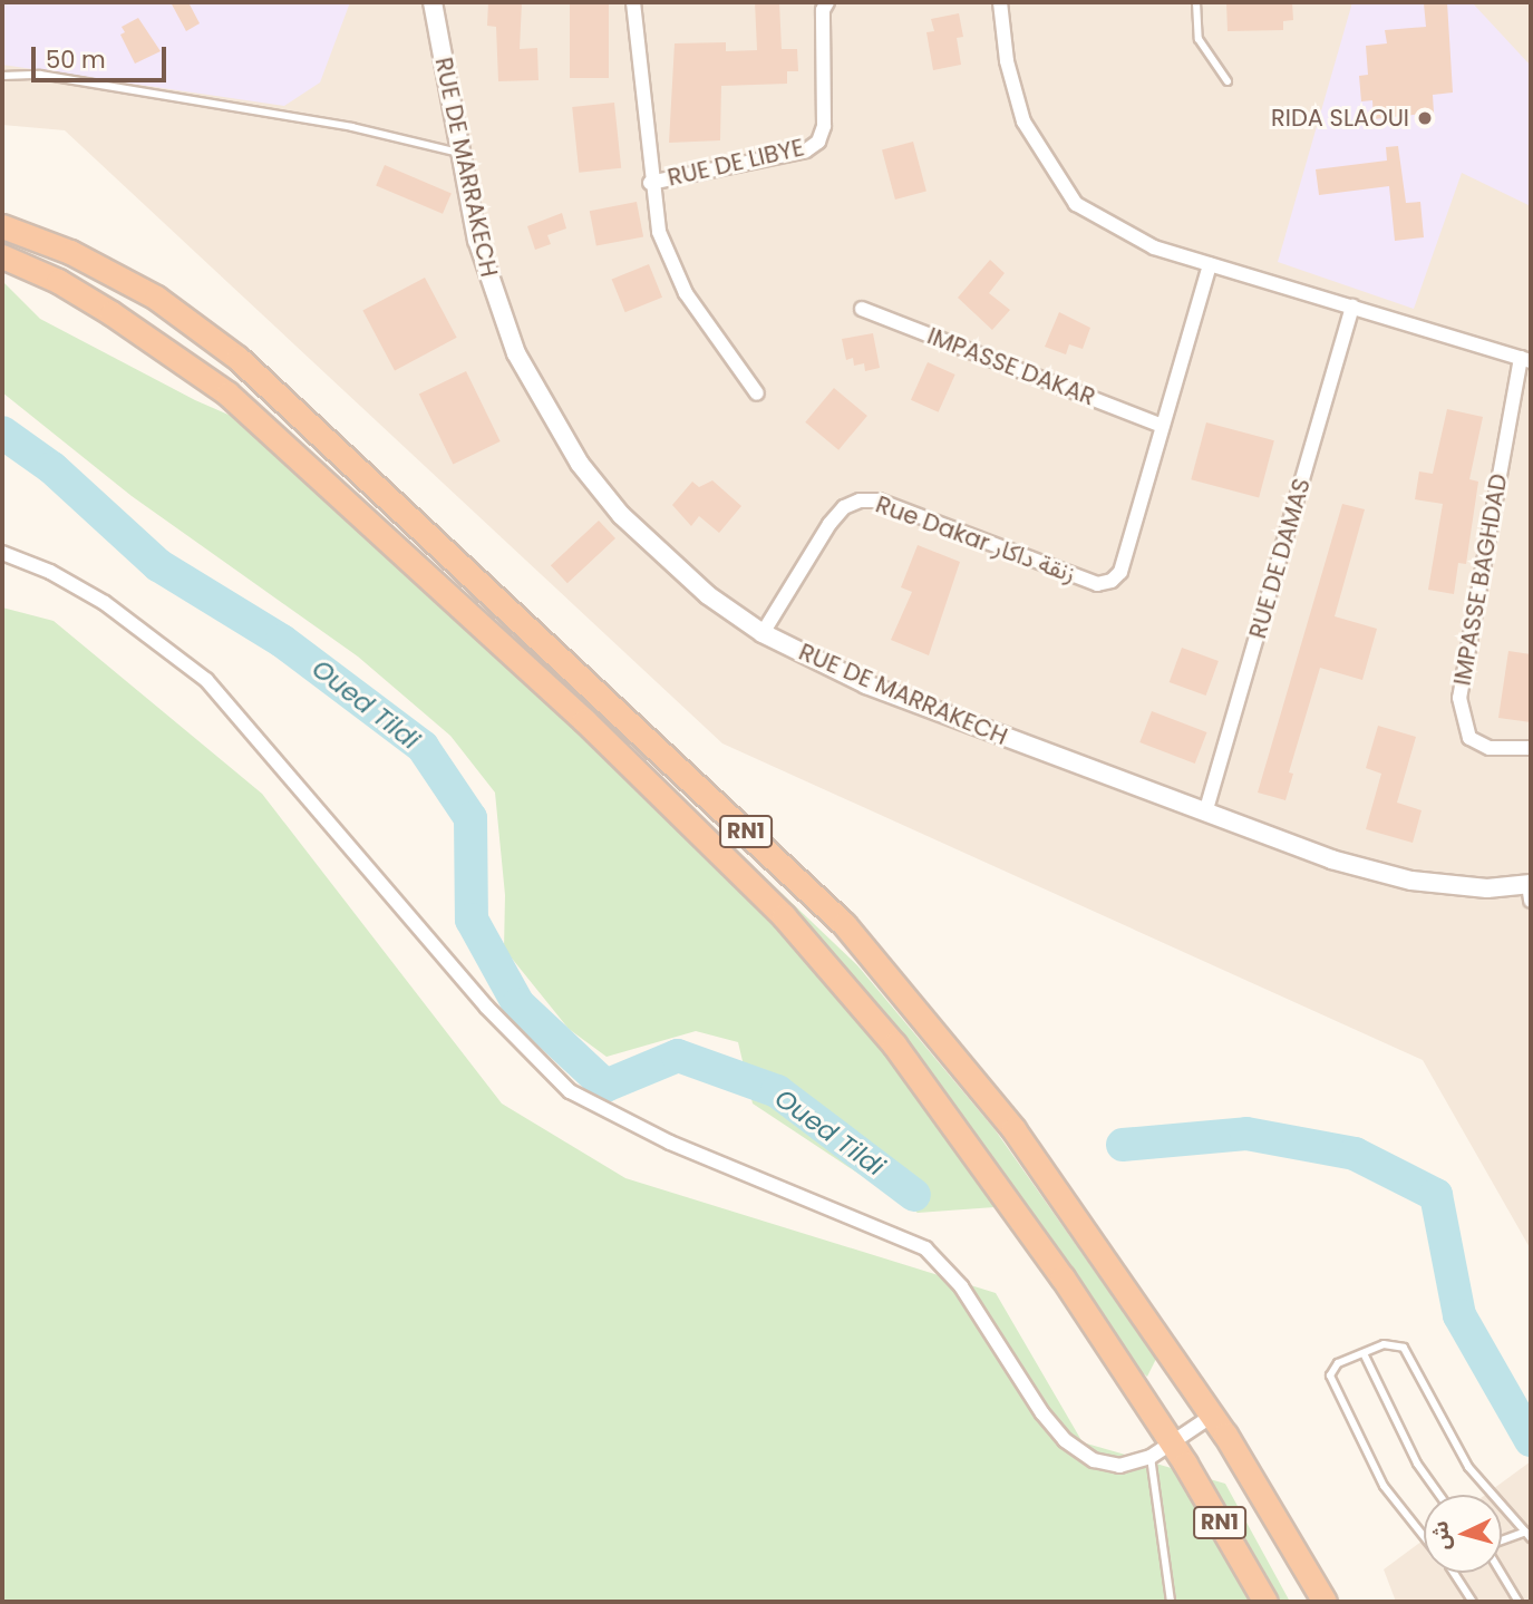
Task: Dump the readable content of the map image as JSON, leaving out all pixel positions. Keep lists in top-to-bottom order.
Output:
{
  "streets": {
    "highway": ["RN1"],
    "street": [
      "RUE DE LIBYE",
      "RUE DE MARRAKECH",
      "IMPASSE DAKAR",
      "Rue Dakar زنقة داكار",
      "RUE DE DAMAS",
      "IMPASSE BAGHDAD"
    ]
  },
  "crossings": [
    ["RUE DE MARRAKECH", "Rue Dakar زنقة داكار"],
    ["RUE DE MARRAKECH", "RUE DE DAMAS"],
    ["IMPASSE DAKAR", "Rue Dakar زنقة داكار"]
  ],
  "water": ["Oued Tildi"],
  "places": ["RIDA SLAOUI"],
  "scale_bar": "50 m",
  "north": "left"
}
